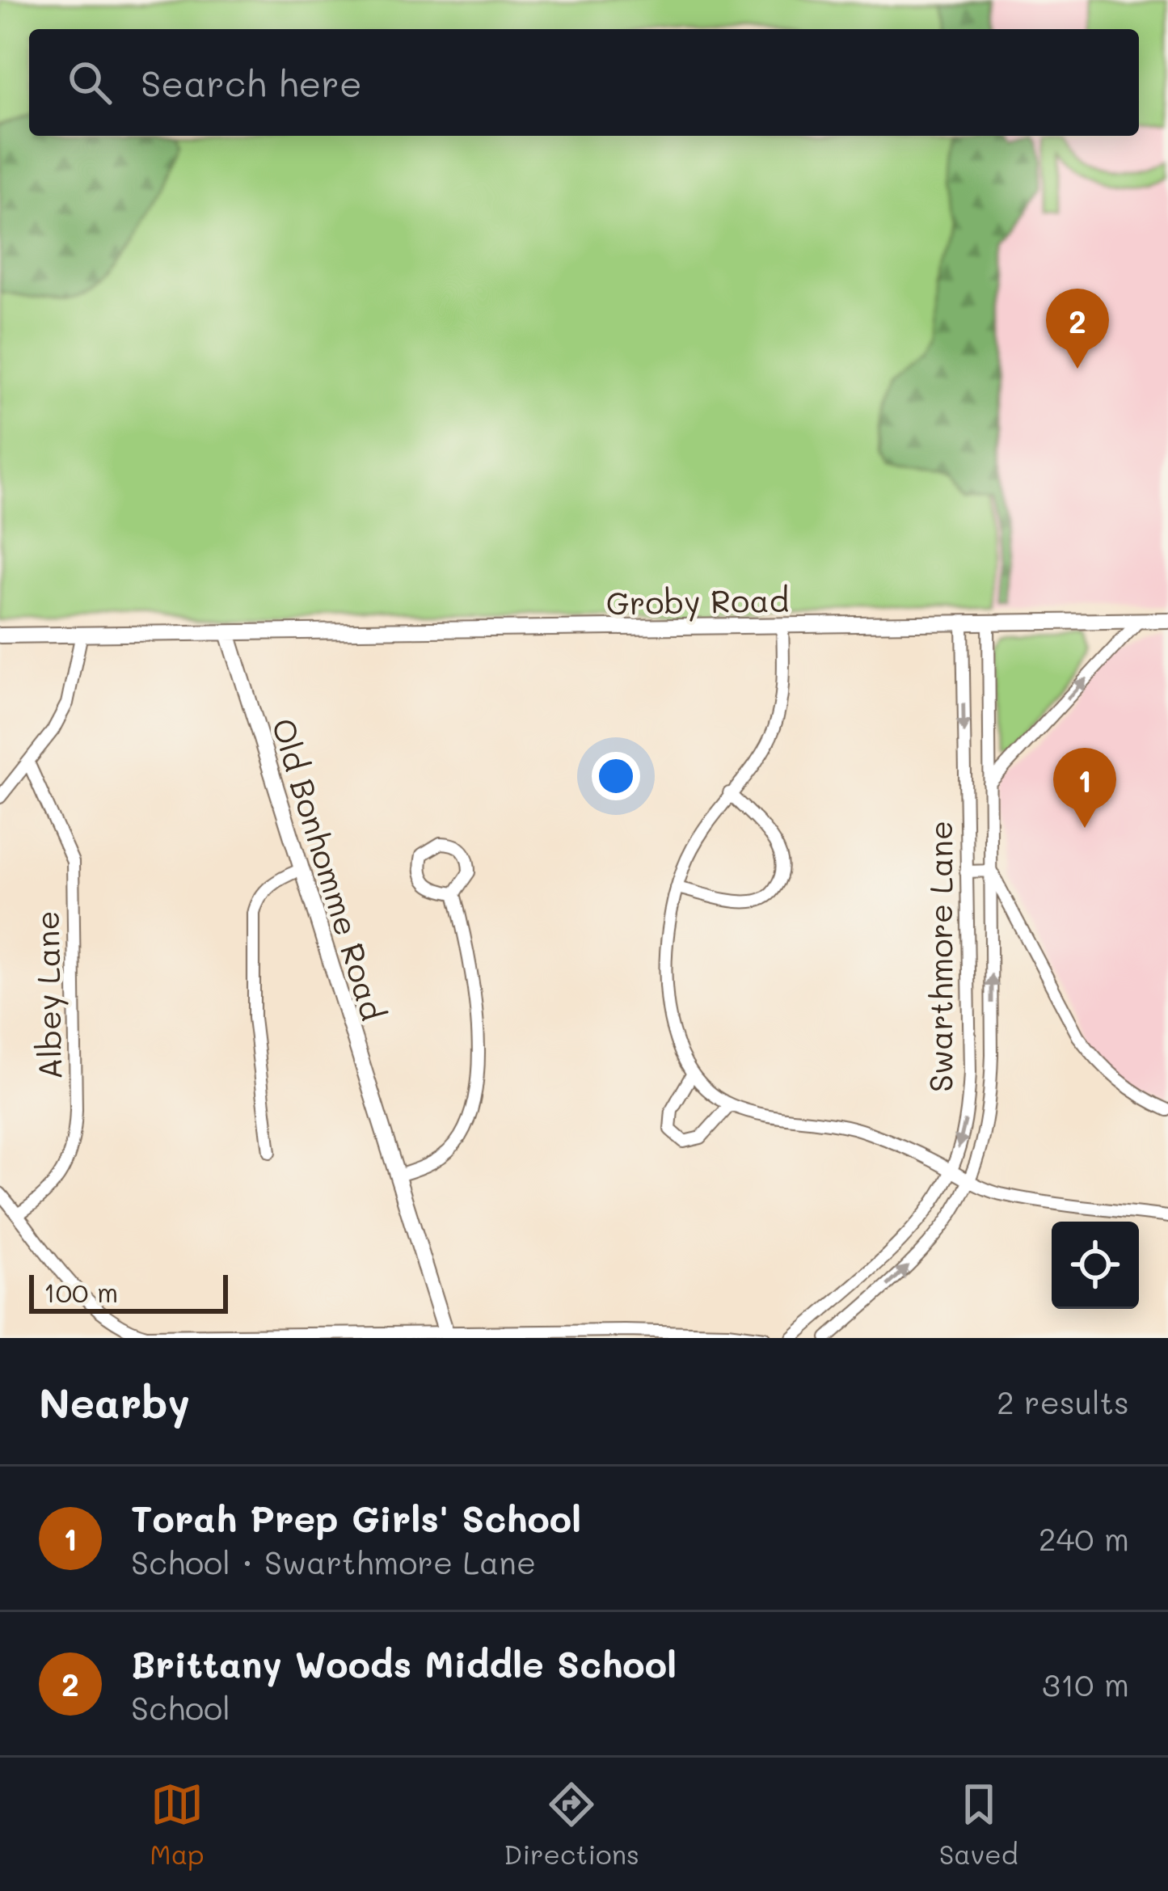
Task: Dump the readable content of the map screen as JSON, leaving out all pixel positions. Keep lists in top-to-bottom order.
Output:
{
  "streets": {
    "street": [
      "Groby Road",
      "Old Bonhomme Road",
      "Swarthmore Lane",
      "Albey Lane"
    ]
  },
  "crossings": [
    ["Groby Road", "Old Bonhomme Road"],
    ["Groby Road", "Swarthmore Lane"]
  ],
  "scale_bar": "100 m",
  "page": {
    "search": "Search here",
    "pins": ["2", "1"],
    "scale": "100 m",
    "heading": ["Nearby", "2 results"],
    "list": [
      {
        "mark": "1",
        "name": "Torah Prep Girls' School",
        "note": "School · Swarthmore Lane",
        "value": "240 m"
      },
      {
        "mark": "2",
        "name": "Brittany Woods Middle School",
        "note": "School",
        "value": "310 m"
      }
    ],
    "nav": ["Map", "Directions", "Saved"]
  }
}
